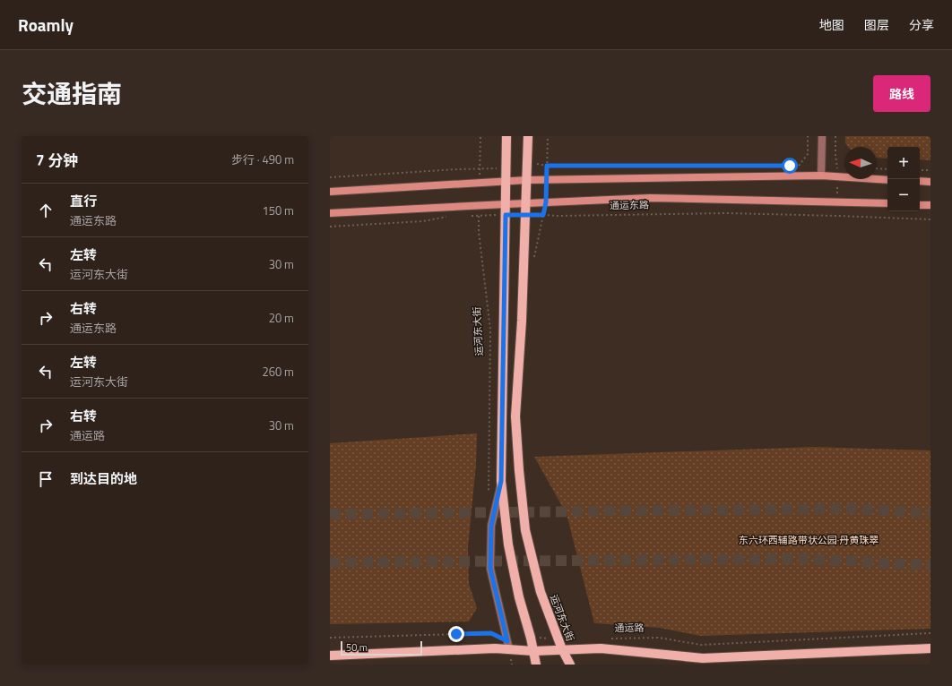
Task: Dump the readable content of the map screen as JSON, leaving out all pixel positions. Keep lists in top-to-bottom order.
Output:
{
  "streets": {
    "main road": ["通运东路", "运河东大街"],
    "path": ["通运路"]
  },
  "crossings": [
    ["通运东路", "运河东大街"]
  ],
  "parks": ["东六环西辅路带状公园·丹黄珠翠"],
  "scale_bar": "50 m",
  "north": "left",
  "page": {
    "header": "Roamly",
    "nav": ["地图", "图层", "分享"],
    "title": "交通指南",
    "buttons": "路线",
    "heading": ["7 分钟", "步行 · 490 m"],
    "map_buttons": ["+", "−"],
    "list": [
      ["直行", "通运东路", "150 m"],
      ["左转", "运河东大街", "30 m"],
      ["右转", "通运东路", "20 m"],
      ["左转", "运河东大街", "260 m"],
      ["右转", "通运路", "30 m"],
      "到达目的地"
    ],
    "scale": "50 m"
  }
}
